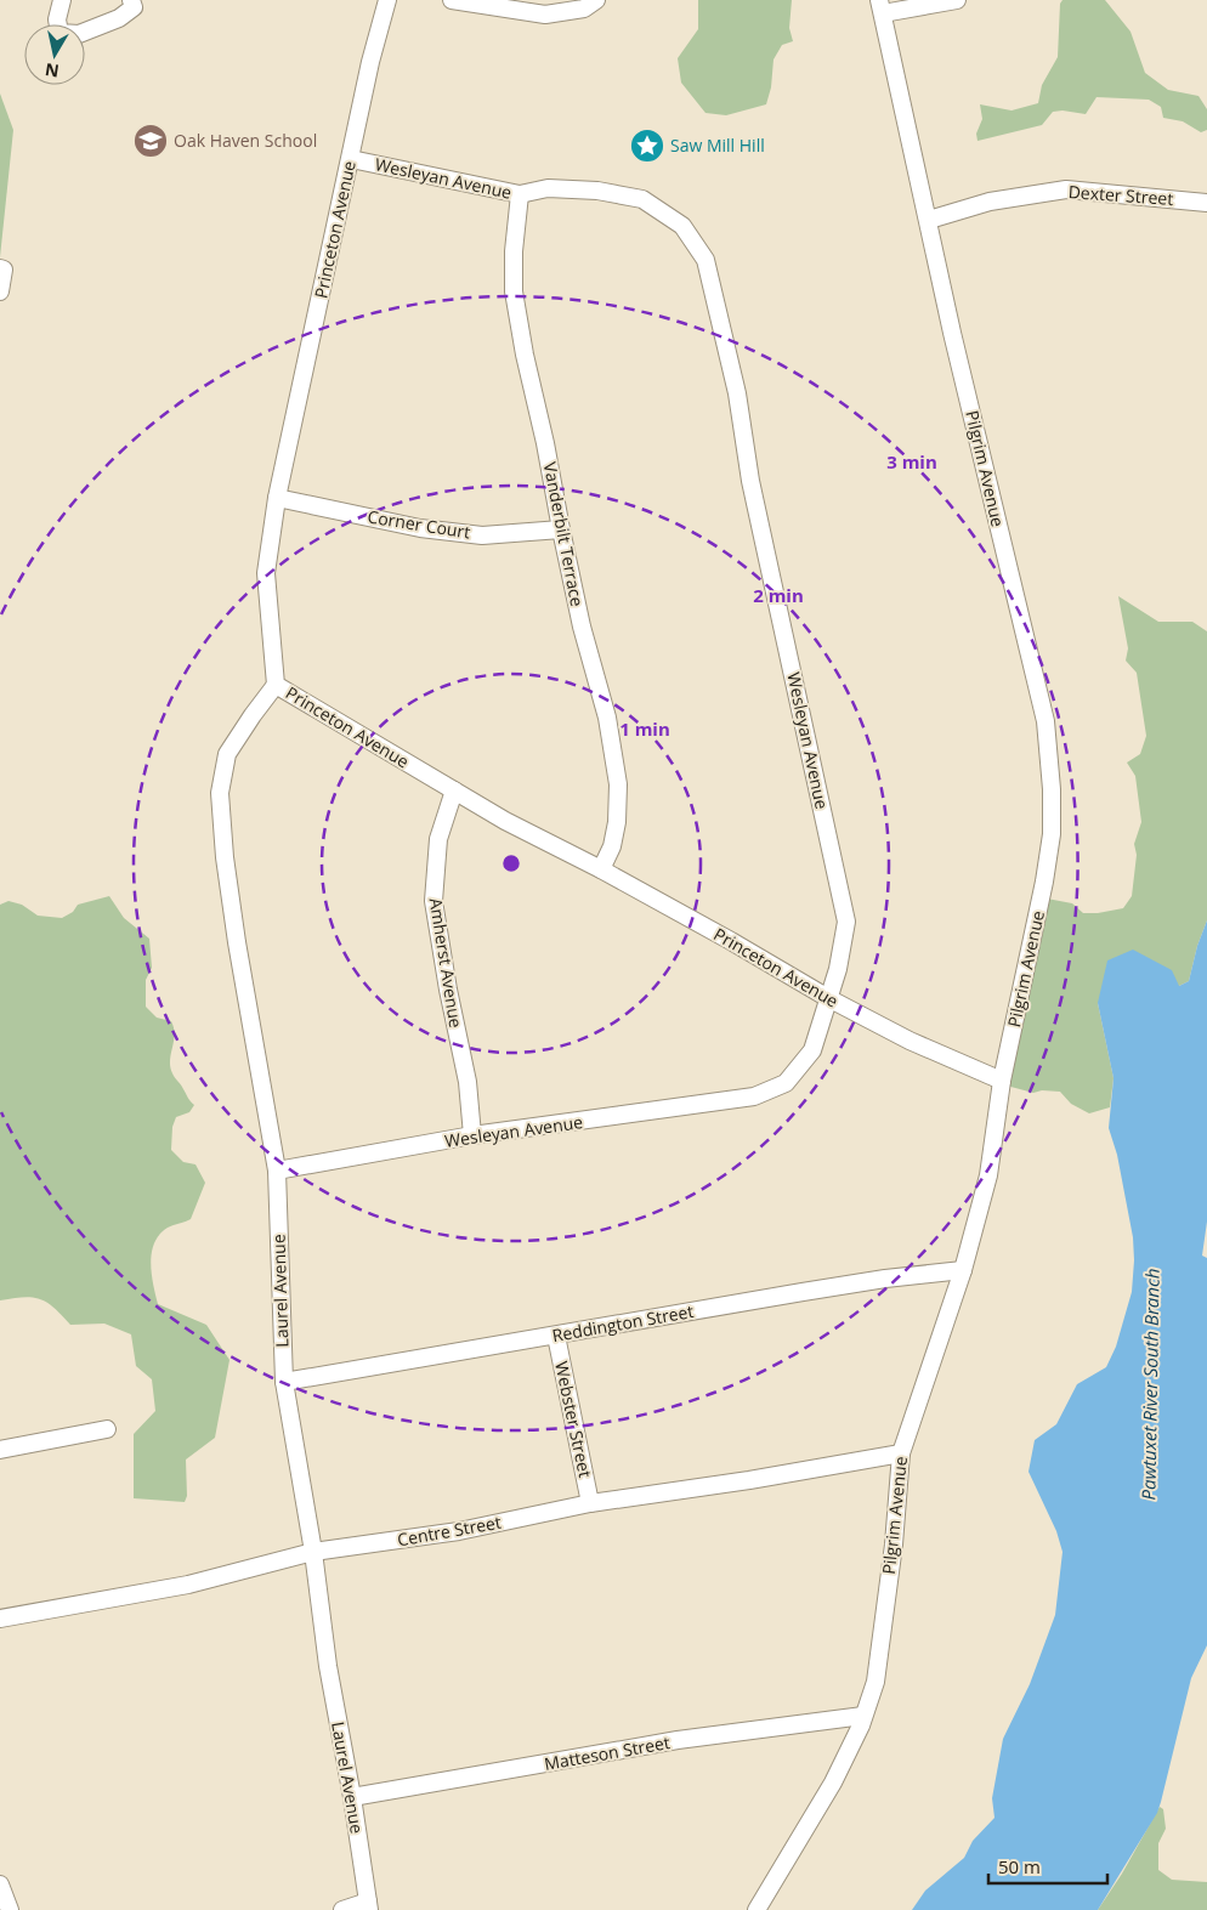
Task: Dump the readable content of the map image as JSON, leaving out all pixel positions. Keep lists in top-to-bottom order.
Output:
{
  "streets": {
    "street": [
      "Wesleyan Avenue",
      "Dexter Street",
      "Princeton Avenue",
      "Pilgrim Avenue",
      "Corner Court",
      "Vanderbilt Terrace",
      "Amherst Avenue",
      "Laurel Avenue",
      "Reddington Street",
      "Webster Street",
      "Centre Street",
      "Matteson Street"
    ]
  },
  "crossings": [
    ["Wesleyan Avenue", "Princeton Avenue"],
    ["Wesleyan Avenue", "Vanderbilt Terrace"],
    ["Wesleyan Avenue", "Amherst Avenue"],
    ["Wesleyan Avenue", "Laurel Avenue"],
    ["Dexter Street", "Pilgrim Avenue"],
    ["Princeton Avenue", "Pilgrim Avenue"],
    ["Princeton Avenue", "Corner Court"],
    ["Princeton Avenue", "Vanderbilt Terrace"],
    ["Princeton Avenue", "Amherst Avenue"],
    ["Princeton Avenue", "Laurel Avenue"],
    ["Pilgrim Avenue", "Reddington Street"],
    ["Pilgrim Avenue", "Centre Street"],
    ["Pilgrim Avenue", "Matteson Street"],
    ["Corner Court", "Vanderbilt Terrace"],
    ["Laurel Avenue", "Reddington Street"],
    ["Laurel Avenue", "Centre Street"],
    ["Laurel Avenue", "Matteson Street"],
    ["Reddington Street", "Webster Street"],
    ["Webster Street", "Centre Street"]
  ],
  "water": ["Pawtuxet River South Branch"],
  "places": {
    "school or university": ["Oak Haven School"],
    "place": ["Saw Mill Hill"]
  },
  "scale_bar": "50 m",
  "north": "bottom",
  "rings": ["3 min", "2 min", "1 min"]
}
